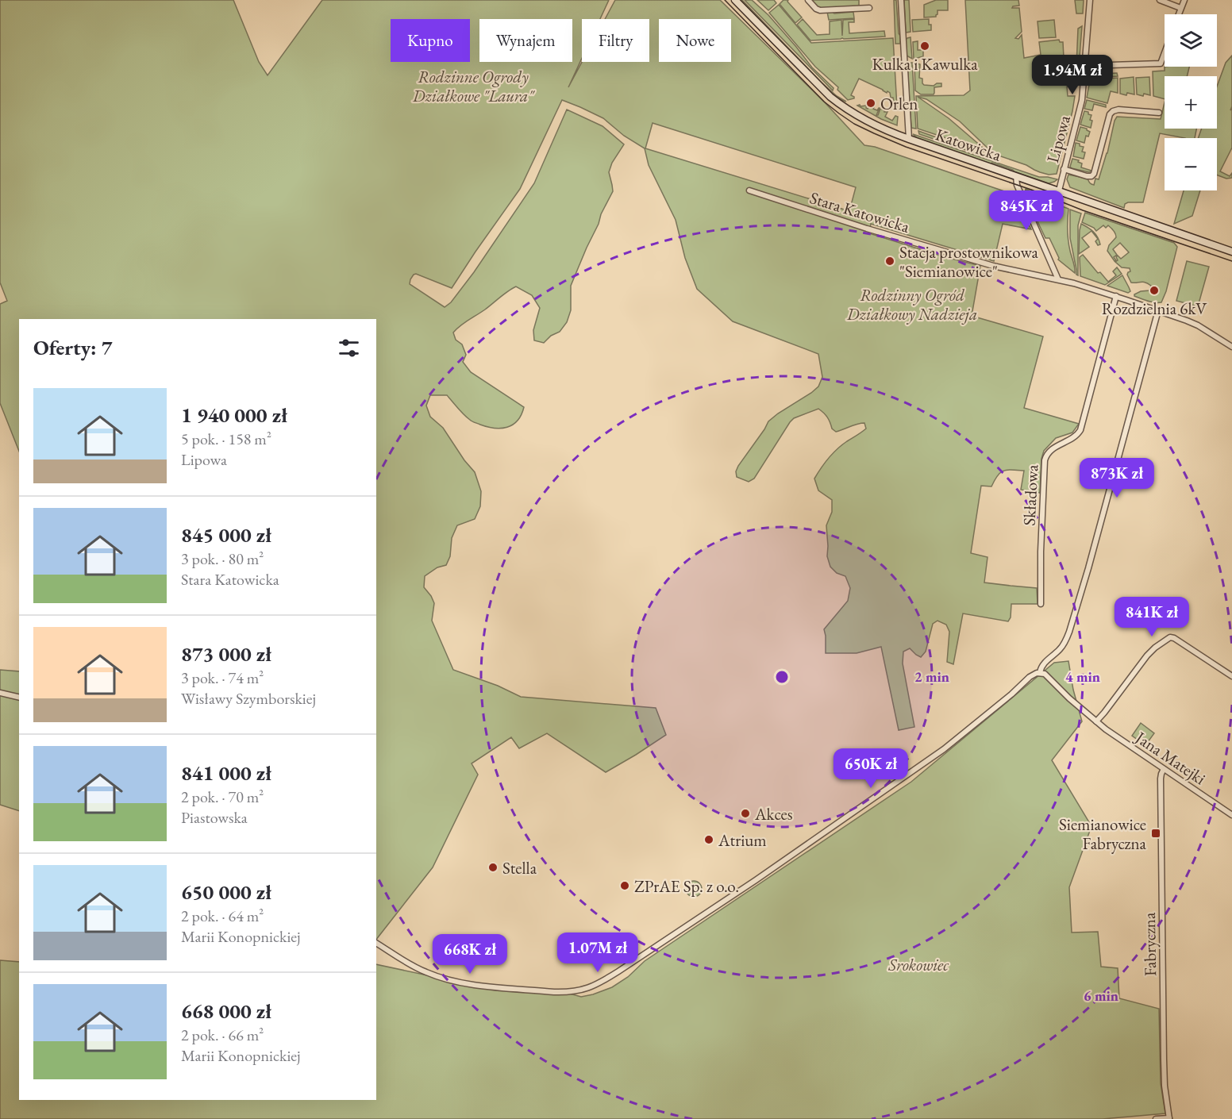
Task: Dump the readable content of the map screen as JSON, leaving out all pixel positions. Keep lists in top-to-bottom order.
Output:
{
  "streets": {
    "main road": ["Katowicka"],
    "street": [
      "Lipowa",
      "Stara Katowicka",
      "Składowa",
      "Jana Matejki",
      "Fabryczna"
    ]
  },
  "crossings": [
    ["Lipowa", "Katowicka"],
    ["Stara Katowicka", "Składowa"],
    ["Jana Matejki", "Fabryczna"]
  ],
  "parks": ["Rodzinne Ogrody Działkowe \"Laura\"", "Rodzinny Ogród Działkowy Nadzieja", "Srokowiec"],
  "places": {
    "other": [
      "Kulka i Kawulka",
      "Orlen",
      "Stacja prostownikowa \"Siemianowice\"",
      "Rozdzielnia 6kV",
      "Akces",
      "Atrium",
      "Stella",
      "ZPrAE Sp. z o.o."
    ],
    "transit": ["Siemianowice Fabryczna"]
  },
  "page": {
    "map_buttons": ["+", "−"],
    "chip": [
      "Kupno",
      "Wynajem",
      "Filtry",
      "Nowe"
    ],
    "price": [
      "1.94M zł",
      "845K zł",
      "873K zł",
      "841K zł",
      "650K zł",
      "1.07M zł",
      "668K zł"
    ],
    "heading": "Oferty: 7",
    "list": [
      {
        "name": "1 940 000 zł",
        "note": "5 pok. · 158 m² · Lipowa"
      },
      {
        "name": "845 000 zł",
        "note": "3 pok. · 80 m² · Stara Katowicka"
      },
      {
        "name": "873 000 zł",
        "note": "3 pok. · 74 m² · Wisławy Szymborskiej"
      },
      {
        "name": "841 000 zł",
        "note": "2 pok. · 70 m² · Piastowska"
      },
      {
        "name": "650 000 zł",
        "note": "2 pok. · 64 m² · Marii Konopnickiej"
      },
      {
        "name": "668 000 zł",
        "note": "2 pok. · 66 m² · Marii Konopnickiej"
      }
    ]
  },
  "rings": ["2 min", "4 min", "6 min"]
}
